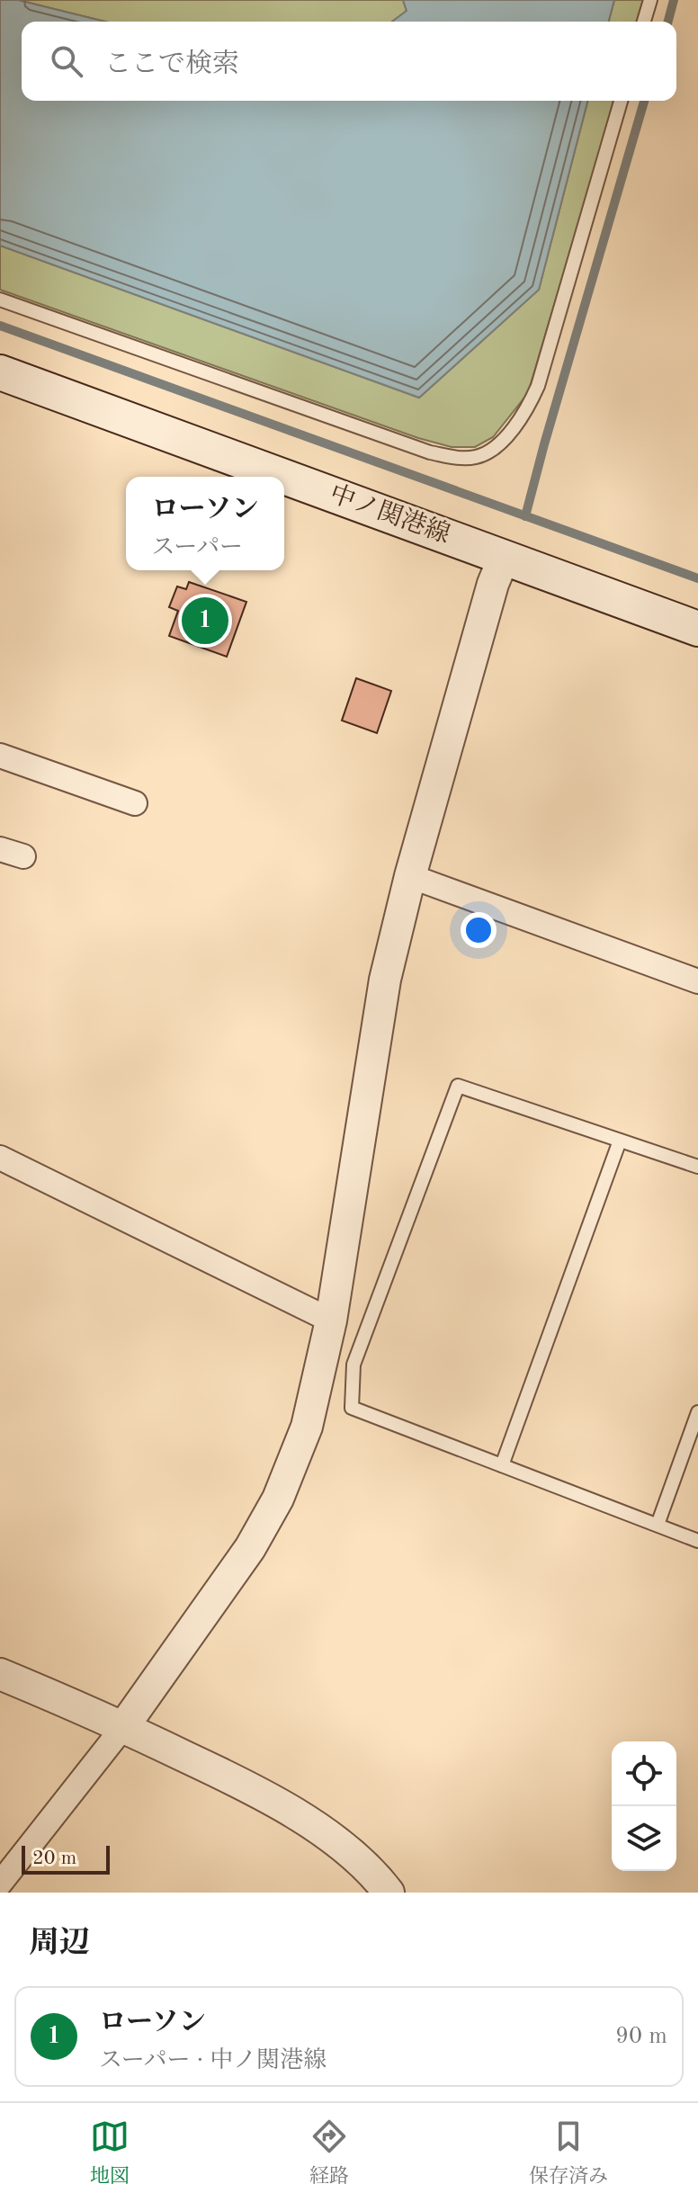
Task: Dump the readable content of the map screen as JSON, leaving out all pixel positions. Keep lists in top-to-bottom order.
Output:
{
  "streets": {
    "main road": ["中ノ関港線"]
  },
  "scale_bar": "20 m",
  "page": {
    "search": "ここで検索",
    "popup": ["ローソン", "スーパー"],
    "pins": "1",
    "scale": "20 m",
    "heading": "周辺",
    "list": [
      {
        "mark": "1",
        "name": "ローソン",
        "note": "スーパー · 中ノ関港線",
        "value": "90 m"
      }
    ],
    "nav": ["地図", "経路", "保存済み"]
  }
}
